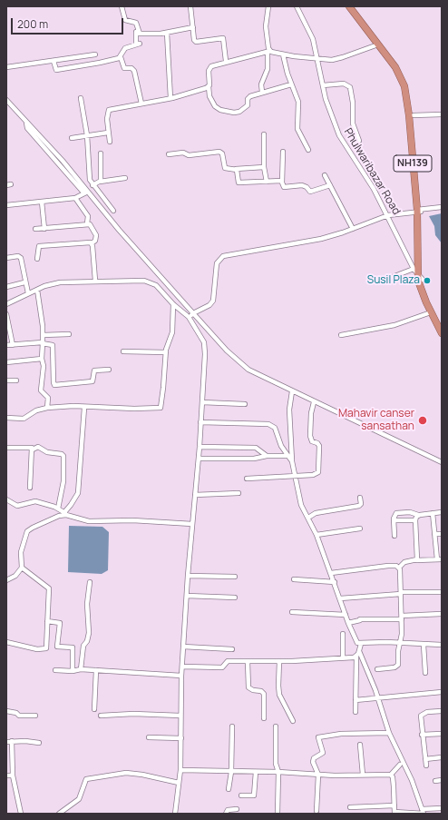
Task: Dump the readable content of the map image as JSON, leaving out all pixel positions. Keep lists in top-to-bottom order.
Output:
{
  "streets": {
    "highway": ["NH139"],
    "street": ["Phulwaribazar Road"]
  },
  "crossings": [
    ["NH139", "Phulwaribazar Road"]
  ],
  "places": ["Susil Plaza", "Mahavir canser sansathan"],
  "scale_bar": "200 m"
}
